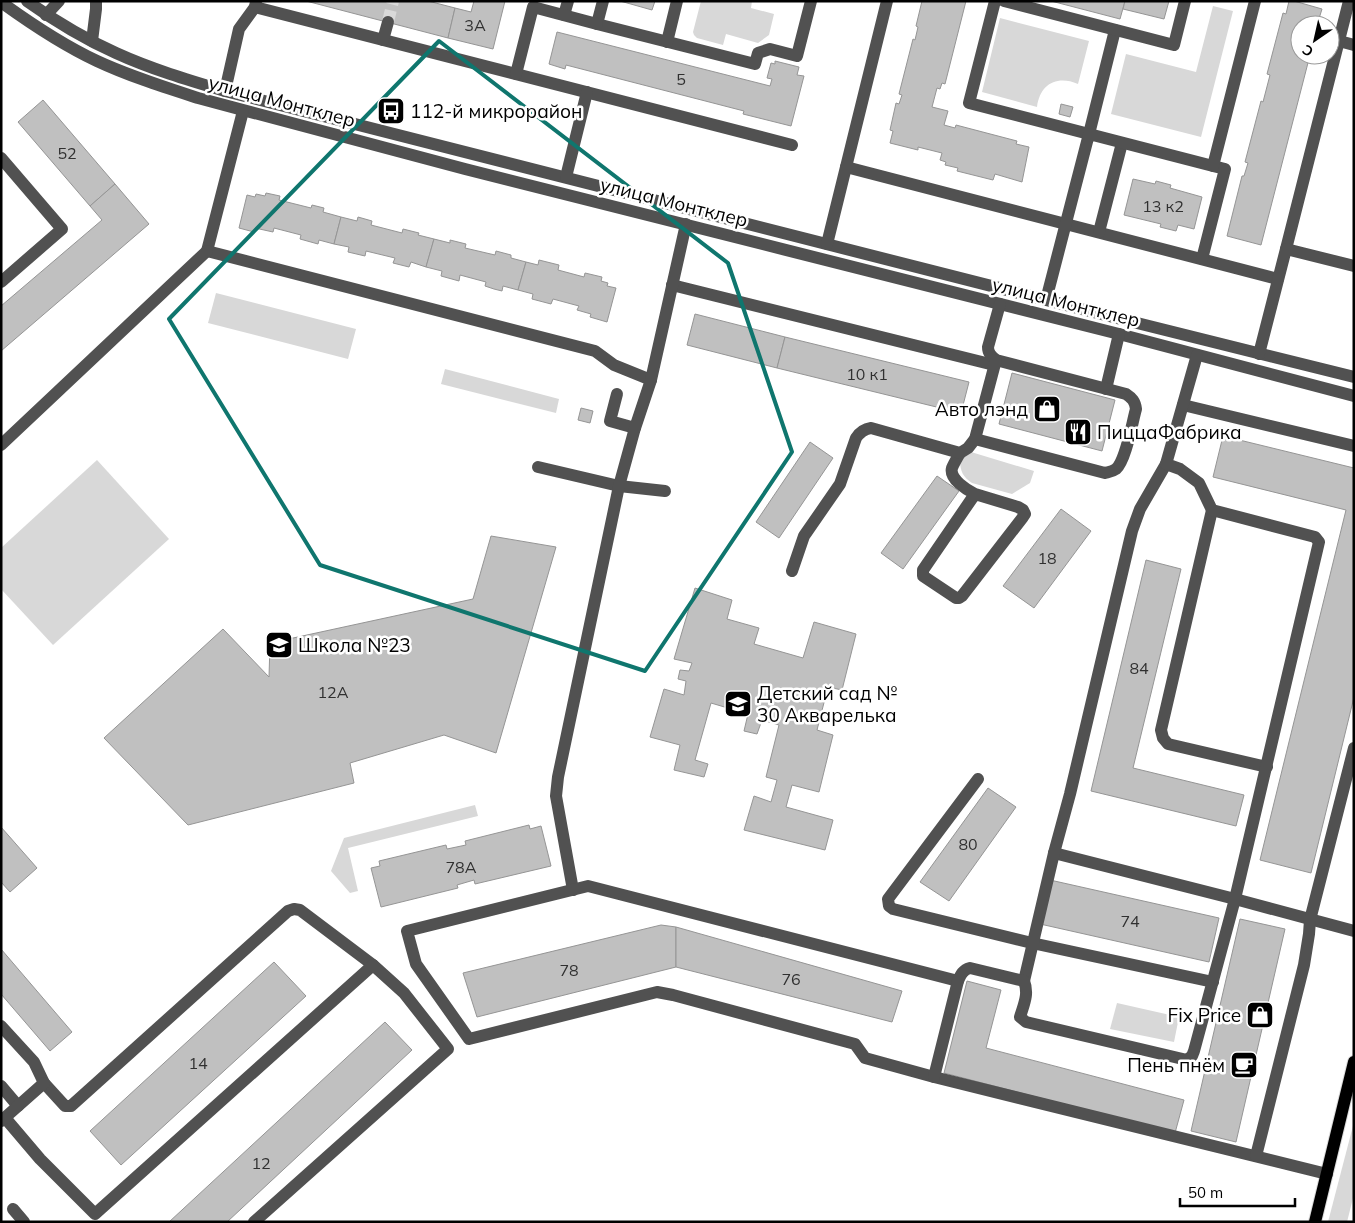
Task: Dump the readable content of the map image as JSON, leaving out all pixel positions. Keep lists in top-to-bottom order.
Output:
{
  "streets": {
    "street": ["улица Монтклер"]
  },
  "places": {
    "bus stop": ["112-й микрорайон"],
    "shop": ["Авто лэнд", "Fix Price"],
    "restaurant": ["ПиццаФабрика"],
    "school or university": ["Школа №23", "Детский сад № 30 Акварелька"],
    "cafe": ["Пень пнём"]
  },
  "house_numbers": [
    "3А",
    "5",
    "52",
    "13 к2",
    "10 к1",
    "18",
    "84",
    "12А",
    "80",
    "78А",
    "74",
    "78",
    "76",
    "14",
    "12"
  ],
  "scale_bar": "50 m",
  "north": "bottom left"
}
